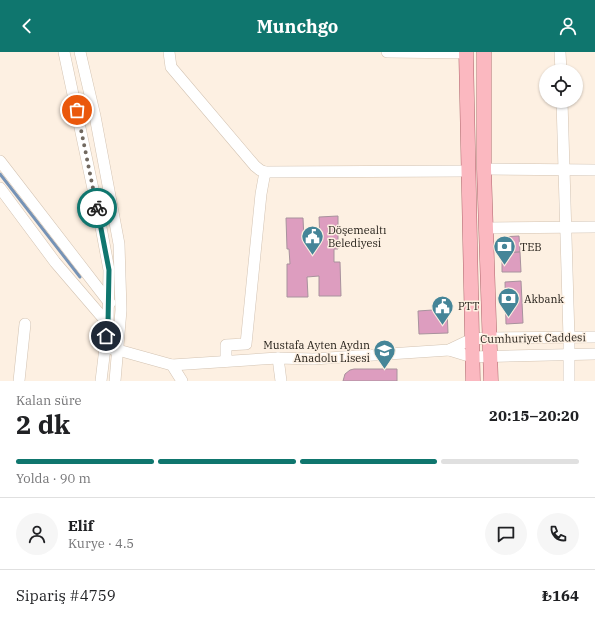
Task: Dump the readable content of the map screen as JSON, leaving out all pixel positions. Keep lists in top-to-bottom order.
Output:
{
  "streets": {
    "street": ["Cumhuriyet Caddesi"]
  },
  "places": {
    "public building": ["Döşemealtı Belediyesi", "PTT"],
    "bank": ["TEB", "Akbank"],
    "school or university": ["Mustafa Ayten Aydın Anadolu Lisesi"]
  },
  "page": {
    "header": "Munchgo",
    "heading": ["2 dk", "Kalan süre", "20:15–20:20"],
    "panel": [
      "Elif",
      "Kurye · 4.5",
      "Sipariş #4759",
      "₺164"
    ],
    "bar": "Yolda · 90 m"
  }
}
